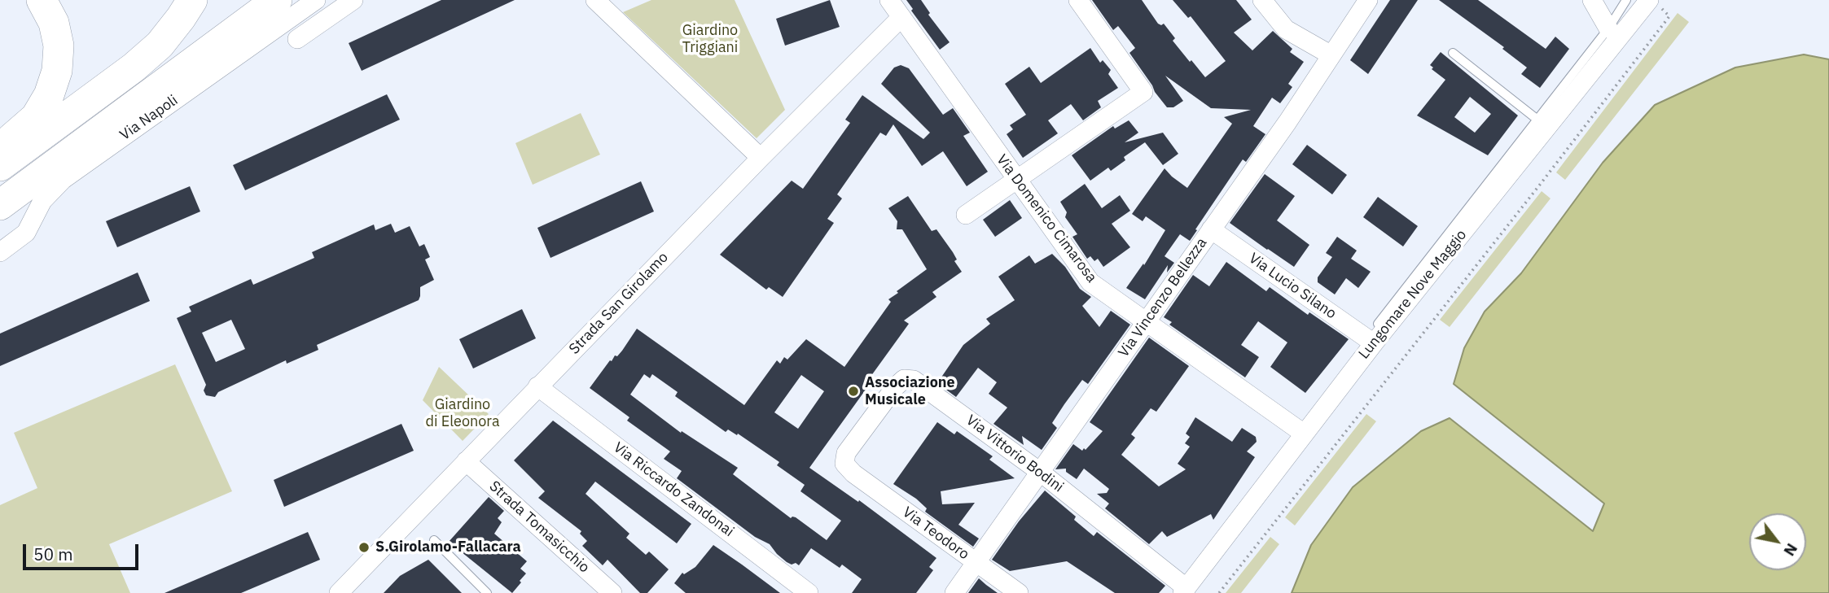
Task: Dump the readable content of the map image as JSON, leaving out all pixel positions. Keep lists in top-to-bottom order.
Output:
{
  "streets": {
    "street": [
      "Via Napoli",
      "Via Domenico Cimarosa",
      "Via Lucio Silano",
      "Lungomare Nove Maggio",
      "Via Vincenzo Bellezza",
      "Strada San Girolamo",
      "Via Vittorio Bodini",
      "Via Riccardo Zandonai",
      "Strada Tomasicchio",
      "Via Teodoro"
    ]
  },
  "crossings": [
    ["Via Domenico Cimarosa", "Lungomare Nove Maggio"],
    ["Via Domenico Cimarosa", "Via Vincenzo Bellezza"],
    ["Via Domenico Cimarosa", "Strada San Girolamo"],
    ["Via Lucio Silano", "Lungomare Nove Maggio"],
    ["Via Lucio Silano", "Via Vincenzo Bellezza"],
    ["Lungomare Nove Maggio", "Via Vittorio Bodini"],
    ["Via Vincenzo Bellezza", "Via Vittorio Bodini"],
    ["Via Vincenzo Bellezza", "Via Teodoro"],
    ["Strada San Girolamo", "Via Riccardo Zandonai"],
    ["Strada San Girolamo", "Strada Tomasicchio"],
    ["Via Vittorio Bodini", "Via Teodoro"]
  ],
  "parks": ["Giardino Triggiani", "Giardino di Eleonora"],
  "places": ["Associazione Musicale", "S.Girolamo-Fallacara"],
  "scale_bar": "50 m",
  "north": "bottom right"
}
